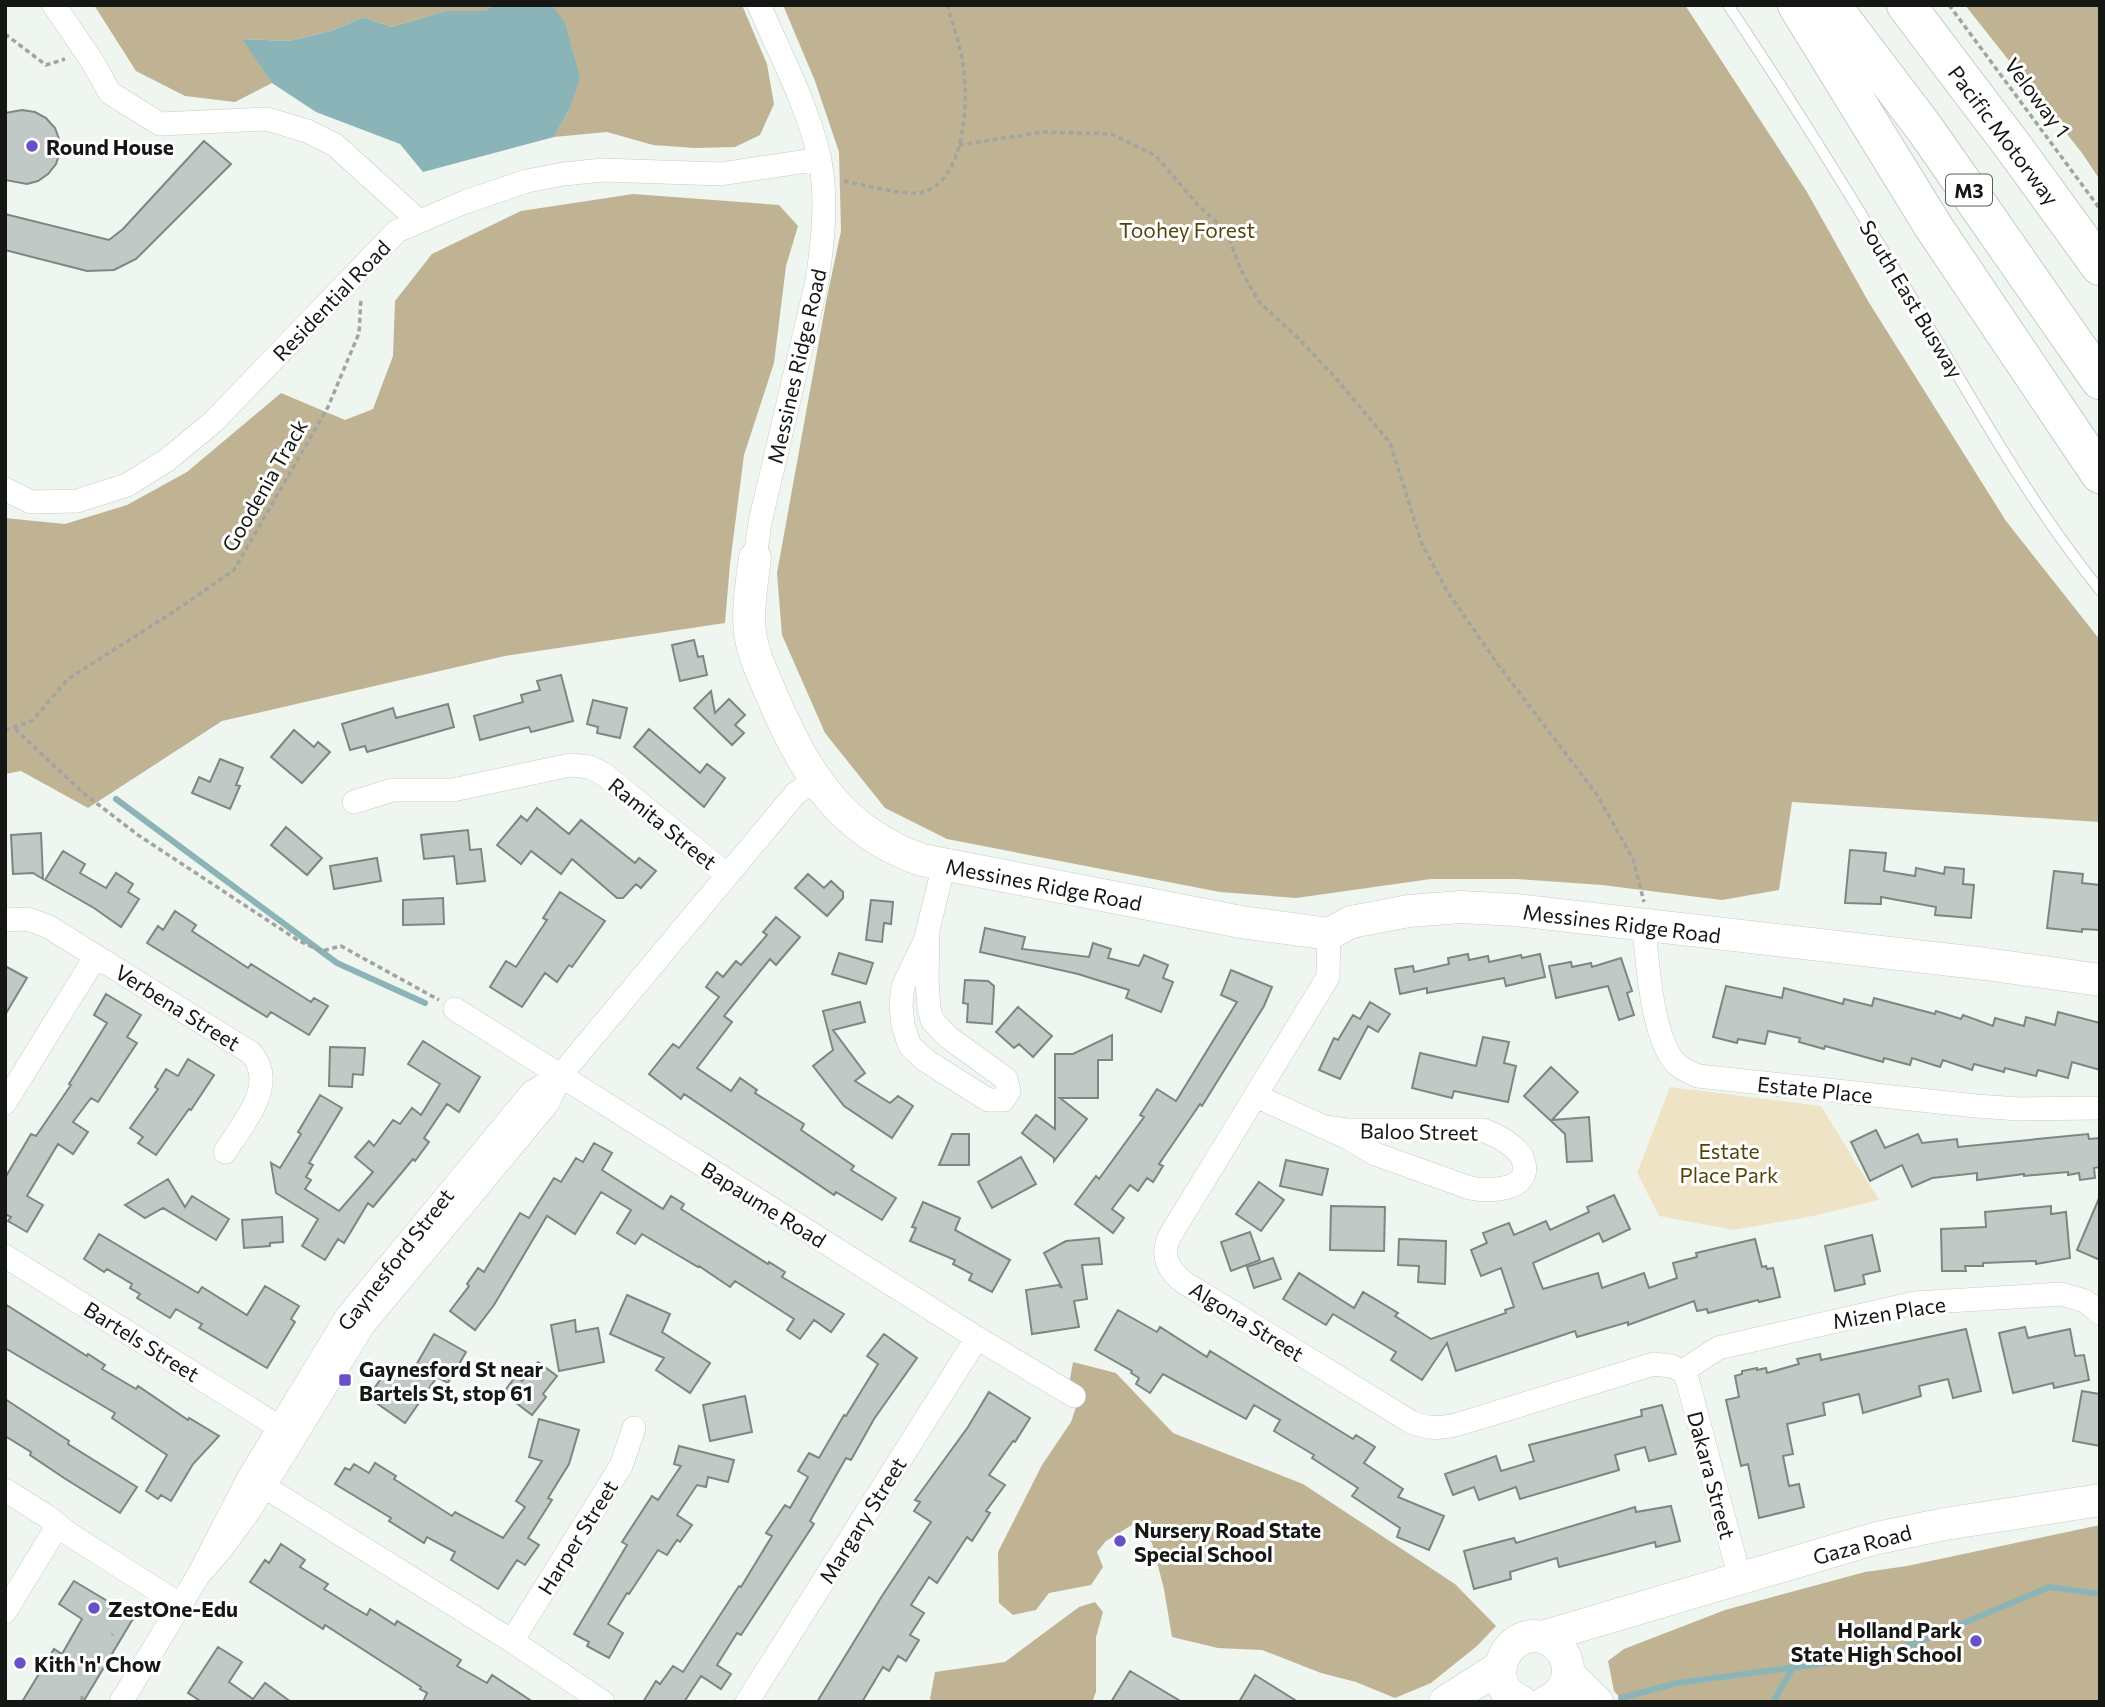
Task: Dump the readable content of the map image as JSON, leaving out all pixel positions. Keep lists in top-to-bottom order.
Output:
{
  "streets": {
    "highway": ["Pacific Motorway", "M3"],
    "street": [
      "Residential Road",
      "Messines Ridge Road",
      "Ramita Street",
      "Verbena Street",
      "Estate Place",
      "Baloo Street",
      "Bapaume Road",
      "Gaynesford Street",
      "Mizen Place",
      "Algona Street",
      "Bartels Street",
      "Dakara Street",
      "Margary Street",
      "Harper Street",
      "Gaza Road"
    ],
    "lane": ["South East Busway"],
    "path": ["Veloway 1", "Goodenia Track"]
  },
  "crossings": [
    ["Residential Road", "Messines Ridge Road"],
    ["Residential Road", "Goodenia Track"],
    ["Messines Ridge Road", "Estate Place"],
    ["Messines Ridge Road", "Gaynesford Street"],
    ["Messines Ridge Road", "Algona Street"],
    ["Ramita Street", "Gaynesford Street"],
    ["Baloo Street", "Algona Street"],
    ["Bapaume Road", "Gaynesford Street"],
    ["Bapaume Road", "Margary Street"],
    ["Gaynesford Street", "Bartels Street"],
    ["Mizen Place", "Algona Street"],
    ["Mizen Place", "Dakara Street"],
    ["Algona Street", "Dakara Street"],
    ["Dakara Street", "Gaza Road"]
  ],
  "parks": ["Toohey Forest", "Estate Place Park"],
  "places": {
    "other": [
      "Round House",
      "Nursery Road State Special School",
      "ZestOne-Edu",
      "Holland Park State High School",
      "Kith 'n' Chow"
    ],
    "transit": ["Gaynesford St near Bartels St, stop 61"]
  }
}
